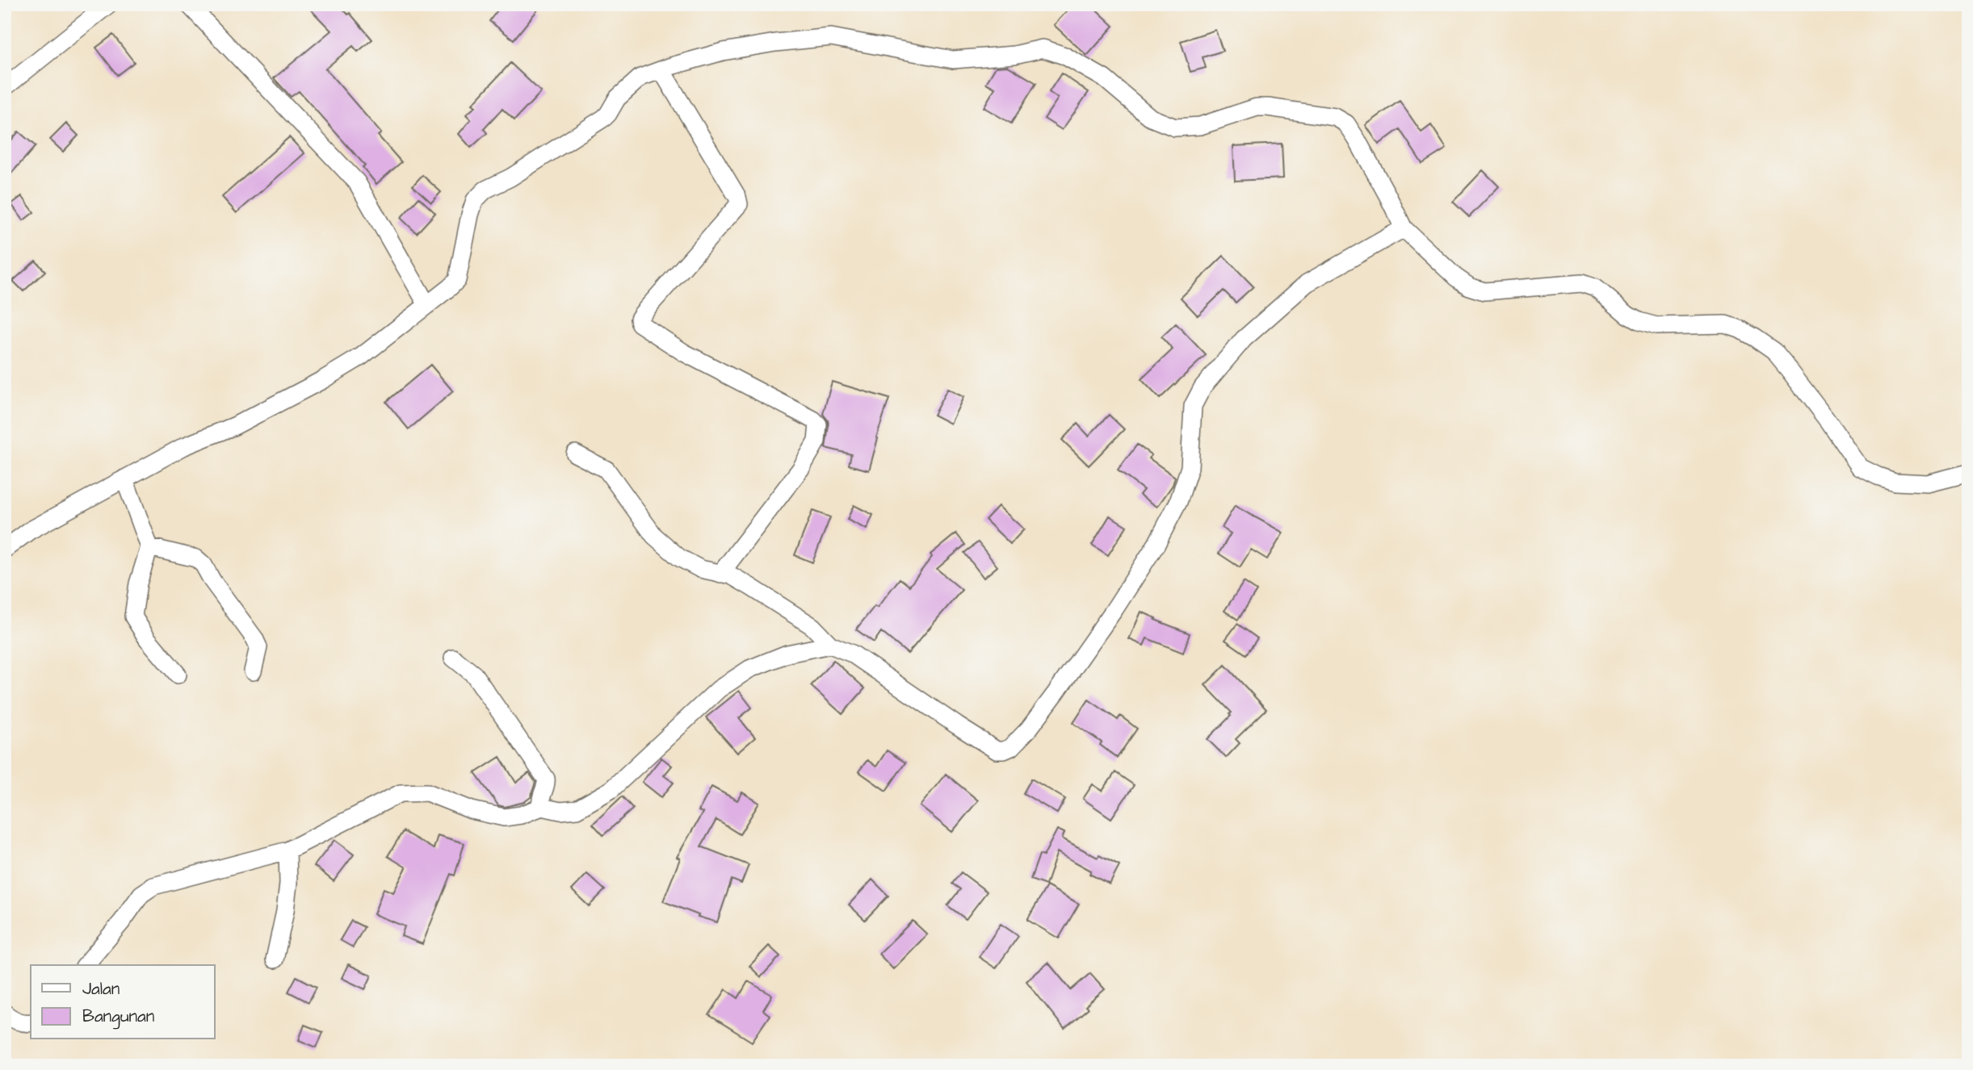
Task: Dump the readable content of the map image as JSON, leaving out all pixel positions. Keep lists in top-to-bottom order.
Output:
{
  "legend": ["Jalan", "Bangunan"]
}
